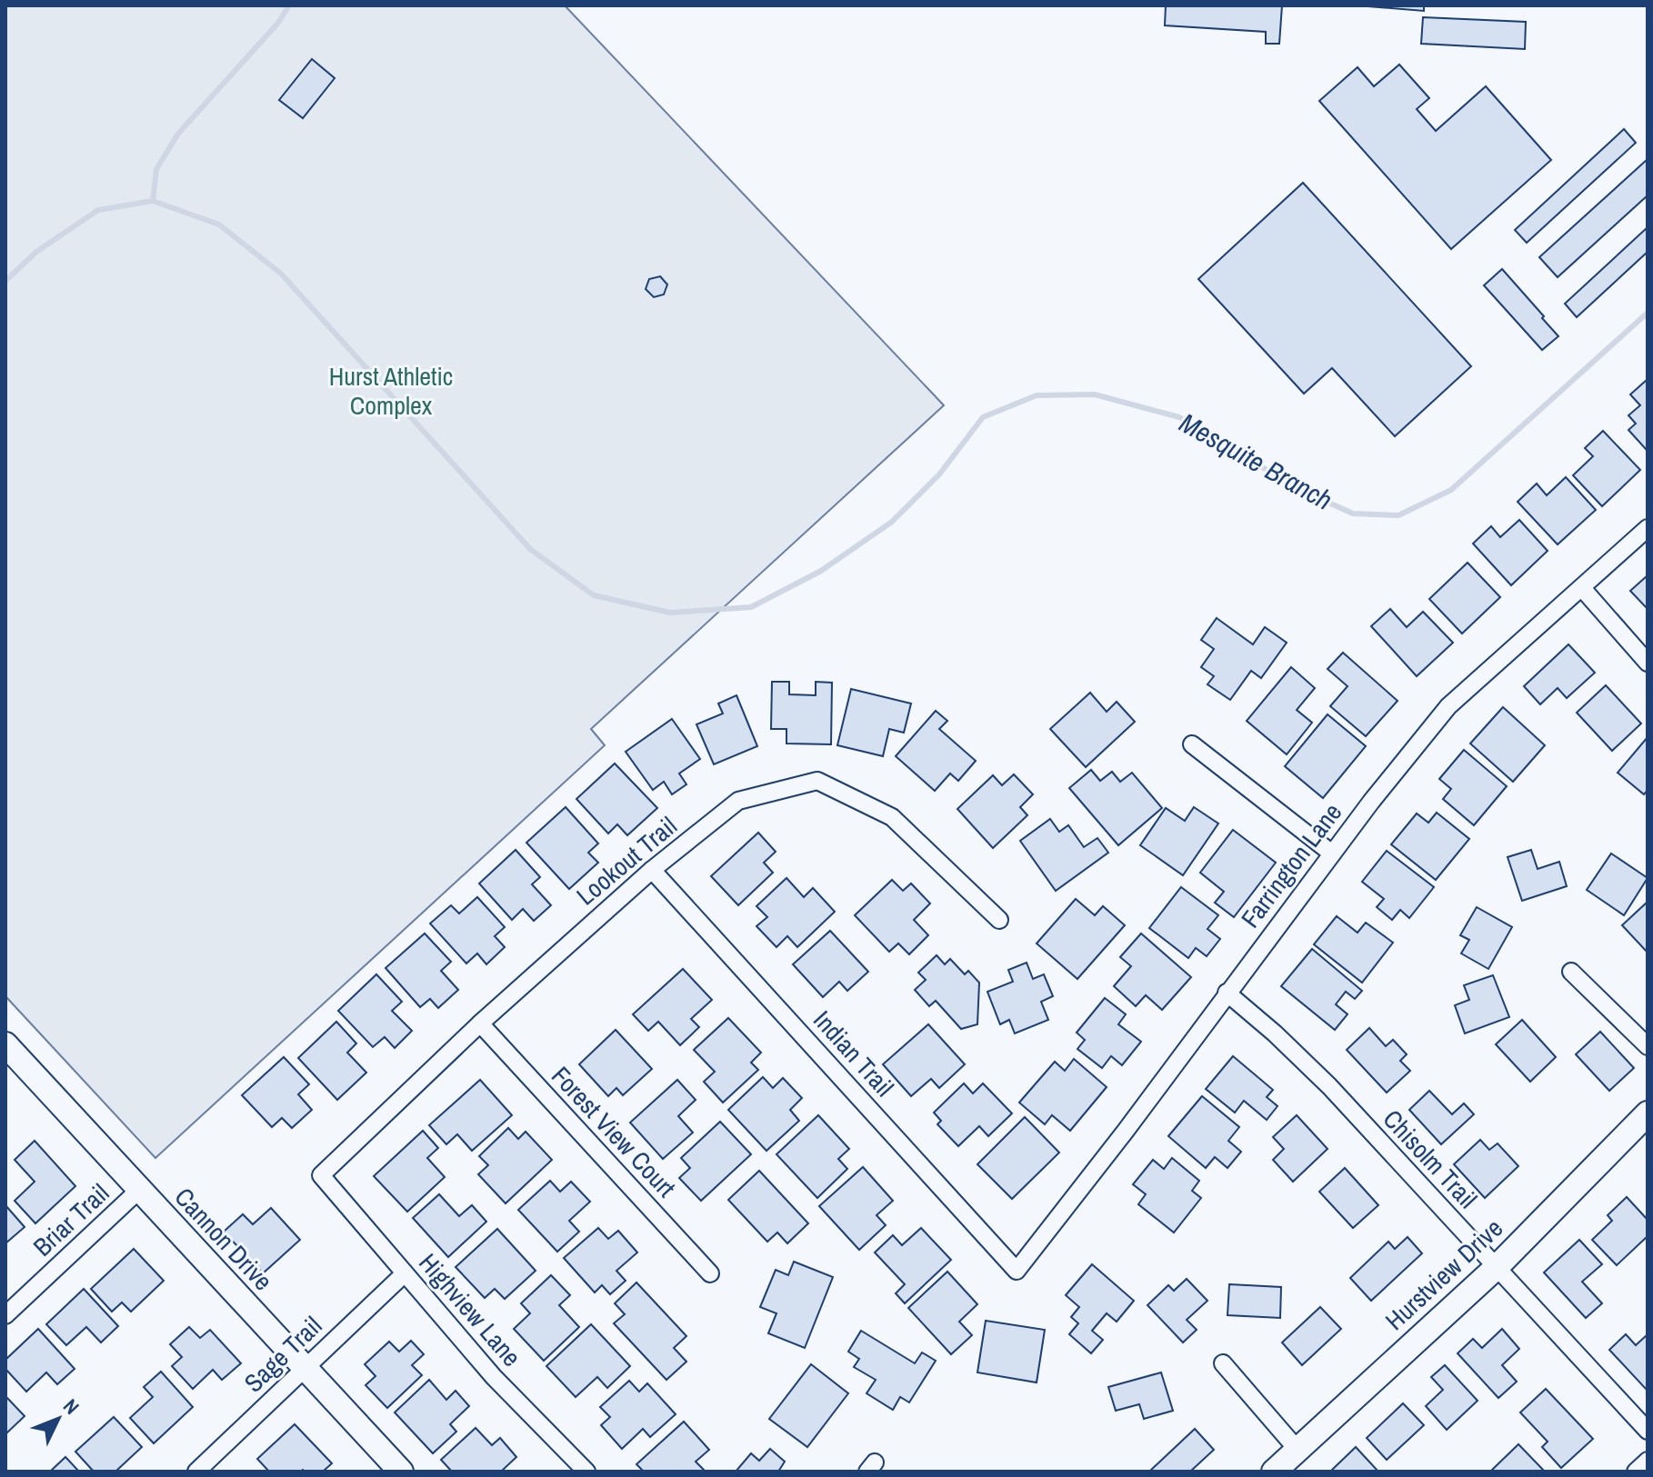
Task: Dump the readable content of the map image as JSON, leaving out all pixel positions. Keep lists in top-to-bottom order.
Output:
{
  "streets": {
    "street": [
      "Lookout Trail",
      "Farrington Lane",
      "Indian Trail",
      "Forest View Court",
      "Chisolm Trail",
      "Briar Trail",
      "Cannon Drive",
      "Hurstview Drive",
      "Highview Lane",
      "Sage Trail"
    ]
  },
  "crossings": [
    ["Lookout Trail", "Indian Trail"],
    ["Lookout Trail", "Forest View Court"],
    ["Lookout Trail", "Highview Lane"],
    ["Farrington Lane", "Indian Trail"],
    ["Farrington Lane", "Chisolm Trail"],
    ["Chisolm Trail", "Hurstview Drive"],
    ["Briar Trail", "Cannon Drive"],
    ["Cannon Drive", "Sage Trail"],
    ["Highview Lane", "Sage Trail"]
  ],
  "water": ["Mesquite Branch"],
  "parks": ["Hurst Athletic Complex"],
  "north": "top right"
}
